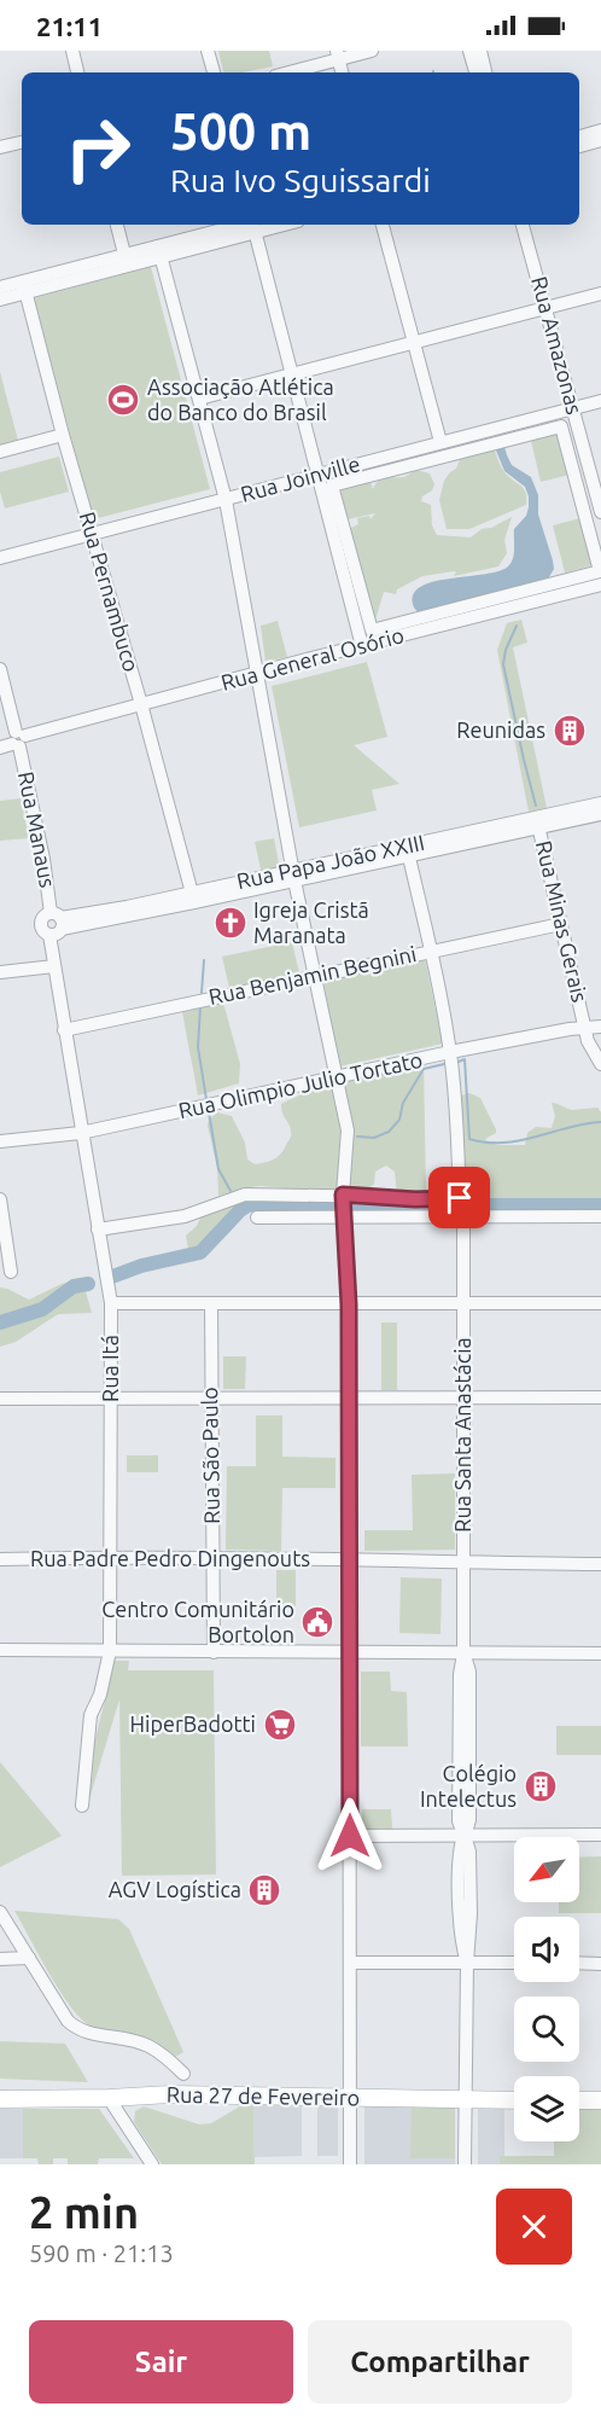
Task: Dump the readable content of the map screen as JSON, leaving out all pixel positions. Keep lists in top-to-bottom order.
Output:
{
  "streets": {
    "main road": ["Rua 27 de Fevereiro"],
    "street": [
      "Rua Amazonas",
      "Rua Joinville",
      "Rua Pernambuco",
      "Rua General Osório",
      "Rua Manaus",
      "Rua Papa João XXIII",
      "Rua Minas Gerais",
      "Rua Benjamin Begnini",
      "Rua Olimpio Julio Tortato",
      "Rua Itá",
      "Rua Santa Anastácia",
      "Rua São Paulo",
      "Rua Padre Pedro Dingenouts"
    ]
  },
  "crossings": [
    ["Rua Amazonas", "Rua Joinville"],
    ["Rua Joinville", "Rua Pernambuco"],
    ["Rua Pernambuco", "Rua General Osório"],
    ["Rua Pernambuco", "Rua Papa João XXIII"],
    ["Rua General Osório", "Rua Manaus"],
    ["Rua Manaus", "Rua Papa João XXIII"],
    ["Rua Manaus", "Rua Itá"],
    ["Rua Papa João XXIII", "Rua Minas Gerais"],
    ["Rua Papa João XXIII", "Rua Itá"],
    ["Rua Minas Gerais", "Rua Benjamin Begnini"],
    ["Rua Minas Gerais", "Rua Olimpio Julio Tortato"],
    ["Rua Benjamin Begnini", "Rua Itá"],
    ["Rua Olimpio Julio Tortato", "Rua Itá"],
    ["Rua Itá", "Rua Padre Pedro Dingenouts"],
    ["Rua Santa Anastácia", "Rua Padre Pedro Dingenouts"],
    ["Rua Santa Anastácia", "Rua 27 de Fevereiro"],
    ["Rua São Paulo", "Rua Padre Pedro Dingenouts"]
  ],
  "places": {
    "sports": ["Associação Atlética do Banco do Brasil"],
    "building": ["Reunidas", "Colégio Intelectus", "AGV Logística"],
    "church": ["Igreja Cristã Maranata"],
    "public building": ["Centro Comunitário Bortolon"],
    "supermarket": ["HiperBadotti"]
  },
  "north": "bottom left",
  "page": {
    "status": "21:11",
    "turn": ["500 m", "Rua Ivo Sguissardi"],
    "heading": ["2 min", "590 m · 21:13"],
    "buttons": ["Sair", "Compartilhar"]
  }
}
